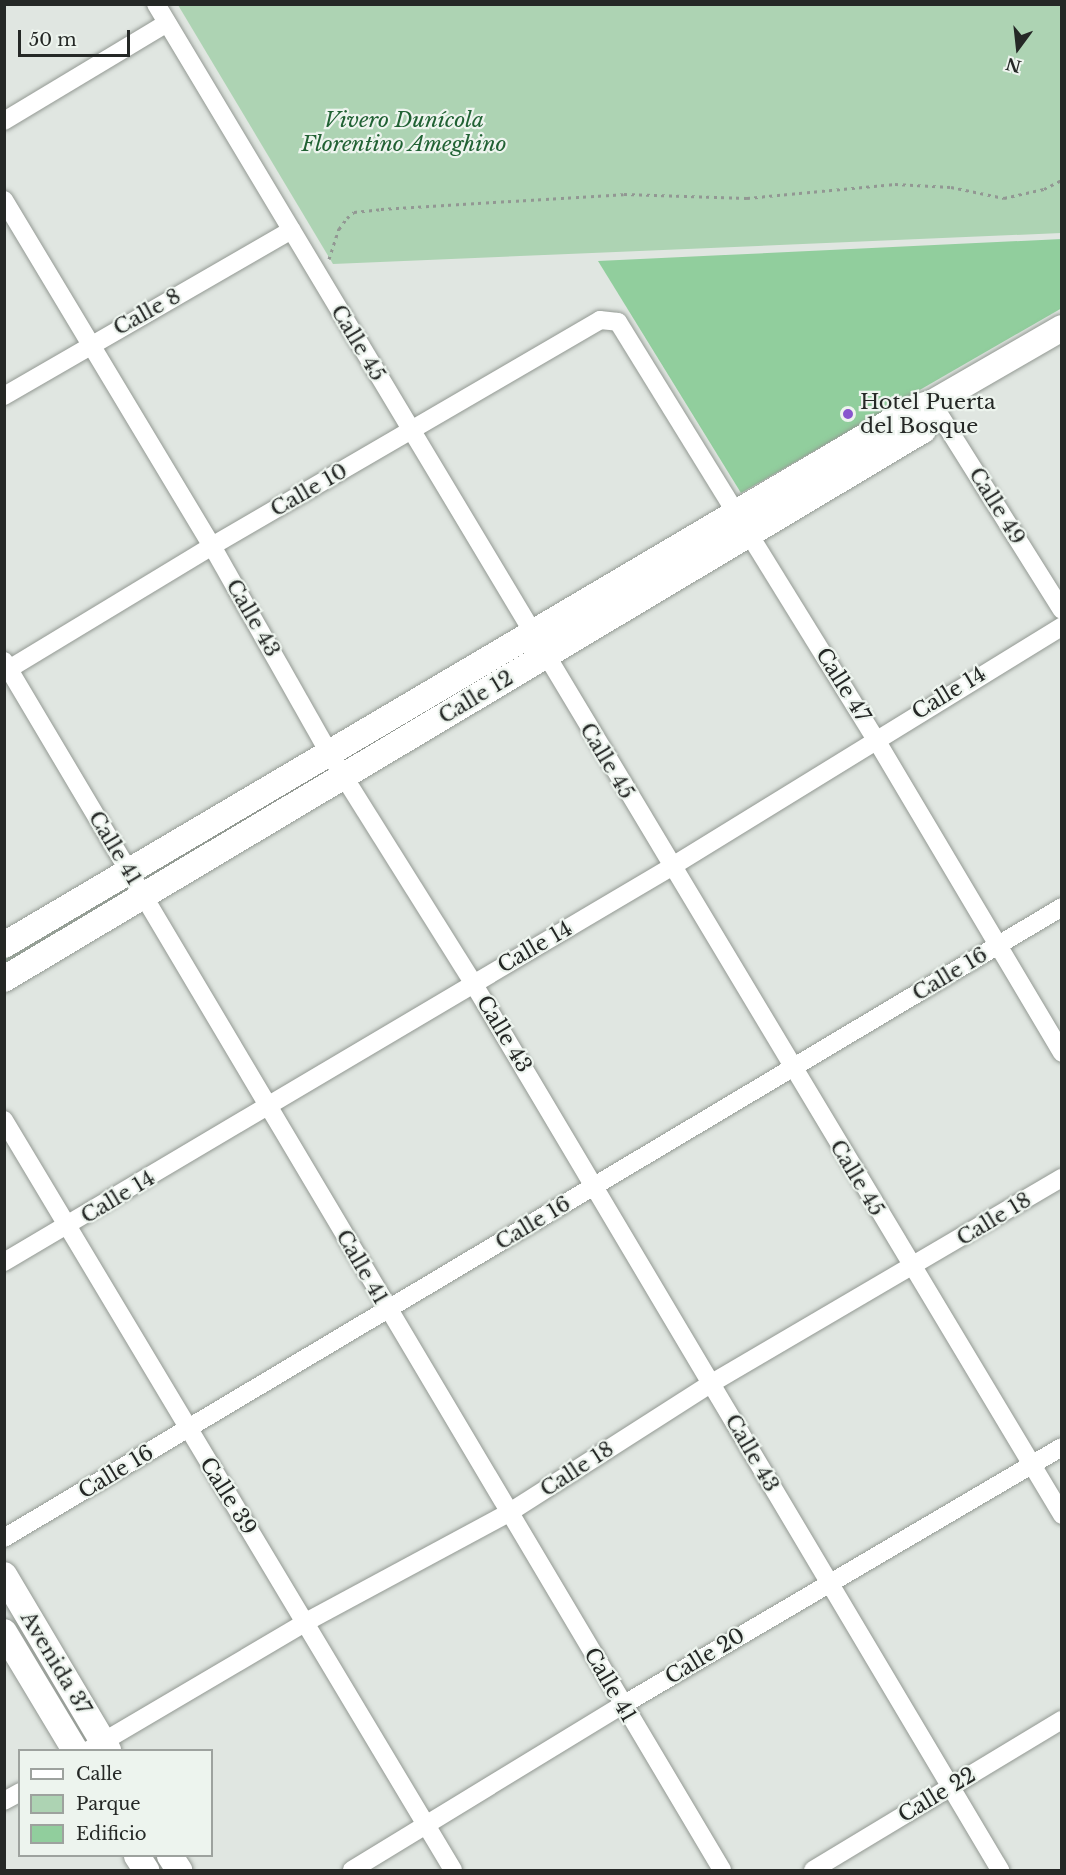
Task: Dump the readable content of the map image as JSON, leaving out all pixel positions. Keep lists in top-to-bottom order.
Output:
{
  "streets": {
    "street": [
      "Calle 8",
      "Calle 45",
      "Calle 10",
      "Calle 49",
      "Calle 43",
      "Calle 47",
      "Calle 14",
      "Calle 12",
      "Calle 41",
      "Calle 16",
      "Calle 18",
      "Calle 39",
      "Calle 20",
      "Avenida 37",
      "Calle 22"
    ]
  },
  "crossings": [
    ["Calle 8", "Calle 45"],
    ["Calle 8", "Calle 43"],
    ["Calle 45", "Calle 10"],
    ["Calle 45", "Calle 14"],
    ["Calle 45", "Calle 12"],
    ["Calle 45", "Calle 16"],
    ["Calle 45", "Calle 18"],
    ["Calle 45", "Calle 20"],
    ["Calle 10", "Calle 43"],
    ["Calle 10", "Calle 47"],
    ["Calle 10", "Calle 41"],
    ["Calle 49", "Calle 12"],
    ["Calle 43", "Calle 14"],
    ["Calle 43", "Calle 12"],
    ["Calle 43", "Calle 16"],
    ["Calle 43", "Calle 18"],
    ["Calle 43", "Calle 20"],
    ["Calle 43", "Calle 22"],
    ["Calle 47", "Calle 14"],
    ["Calle 47", "Calle 12"],
    ["Calle 47", "Calle 16"],
    ["Calle 14", "Calle 41"],
    ["Calle 14", "Calle 39"],
    ["Calle 12", "Calle 41"],
    ["Calle 41", "Calle 16"],
    ["Calle 41", "Calle 18"],
    ["Calle 41", "Calle 20"],
    ["Calle 16", "Calle 39"],
    ["Calle 18", "Calle 39"],
    ["Calle 18", "Avenida 37"],
    ["Calle 39", "Calle 20"]
  ],
  "parks": ["Vivero Dunícola Florentino Ameghino"],
  "places": ["Hotel Puerta del Bosque"],
  "legend": ["Calle", "Parque", "Edificio"],
  "scale_bar": "50 m",
  "north": "bottom"
}
